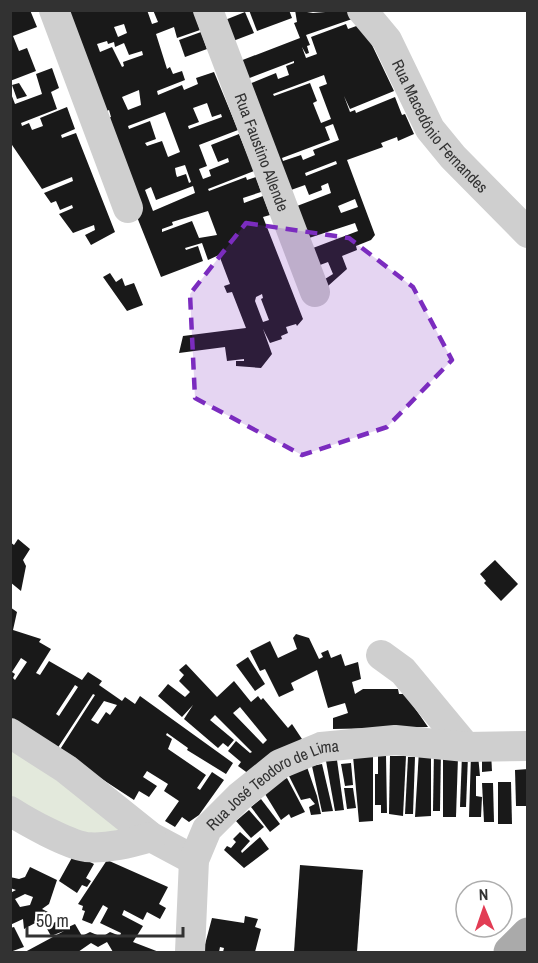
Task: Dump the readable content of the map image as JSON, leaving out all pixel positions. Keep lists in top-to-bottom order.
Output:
{
  "streets": {
    "street": ["Rua Macedônio Fernandes", "Rua Faustino Allende", "Rua José Teodoro de Lima"]
  },
  "scale_bar": "50 m",
  "north": "top"
}
